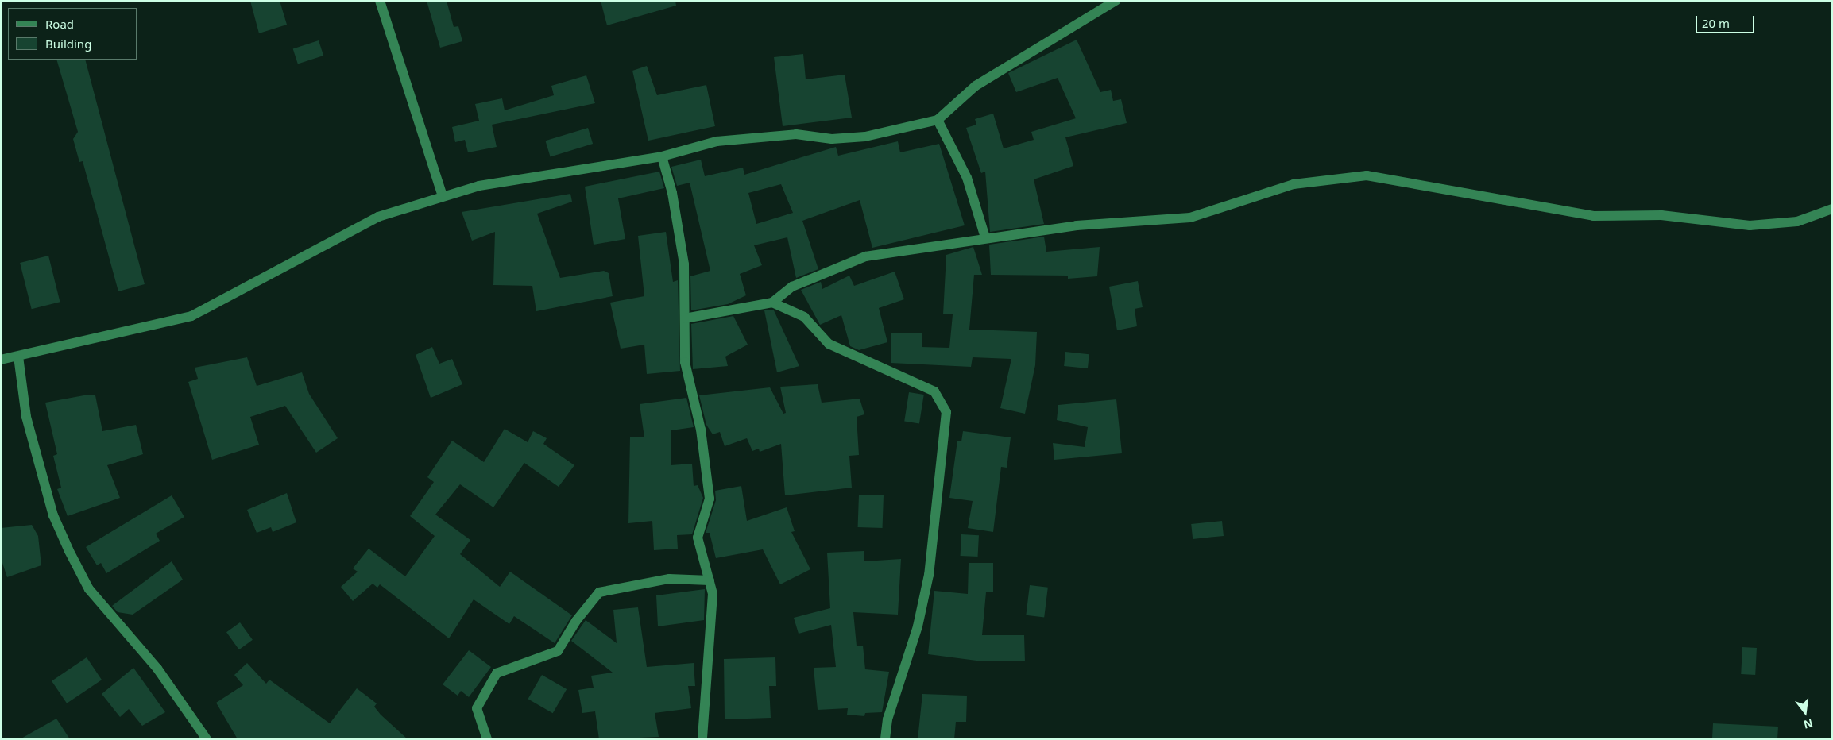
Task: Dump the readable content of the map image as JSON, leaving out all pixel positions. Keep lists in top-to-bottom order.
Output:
{
  "legend": ["Road", "Building"],
  "scale_bar": "20 m",
  "north": "bottom"
}
